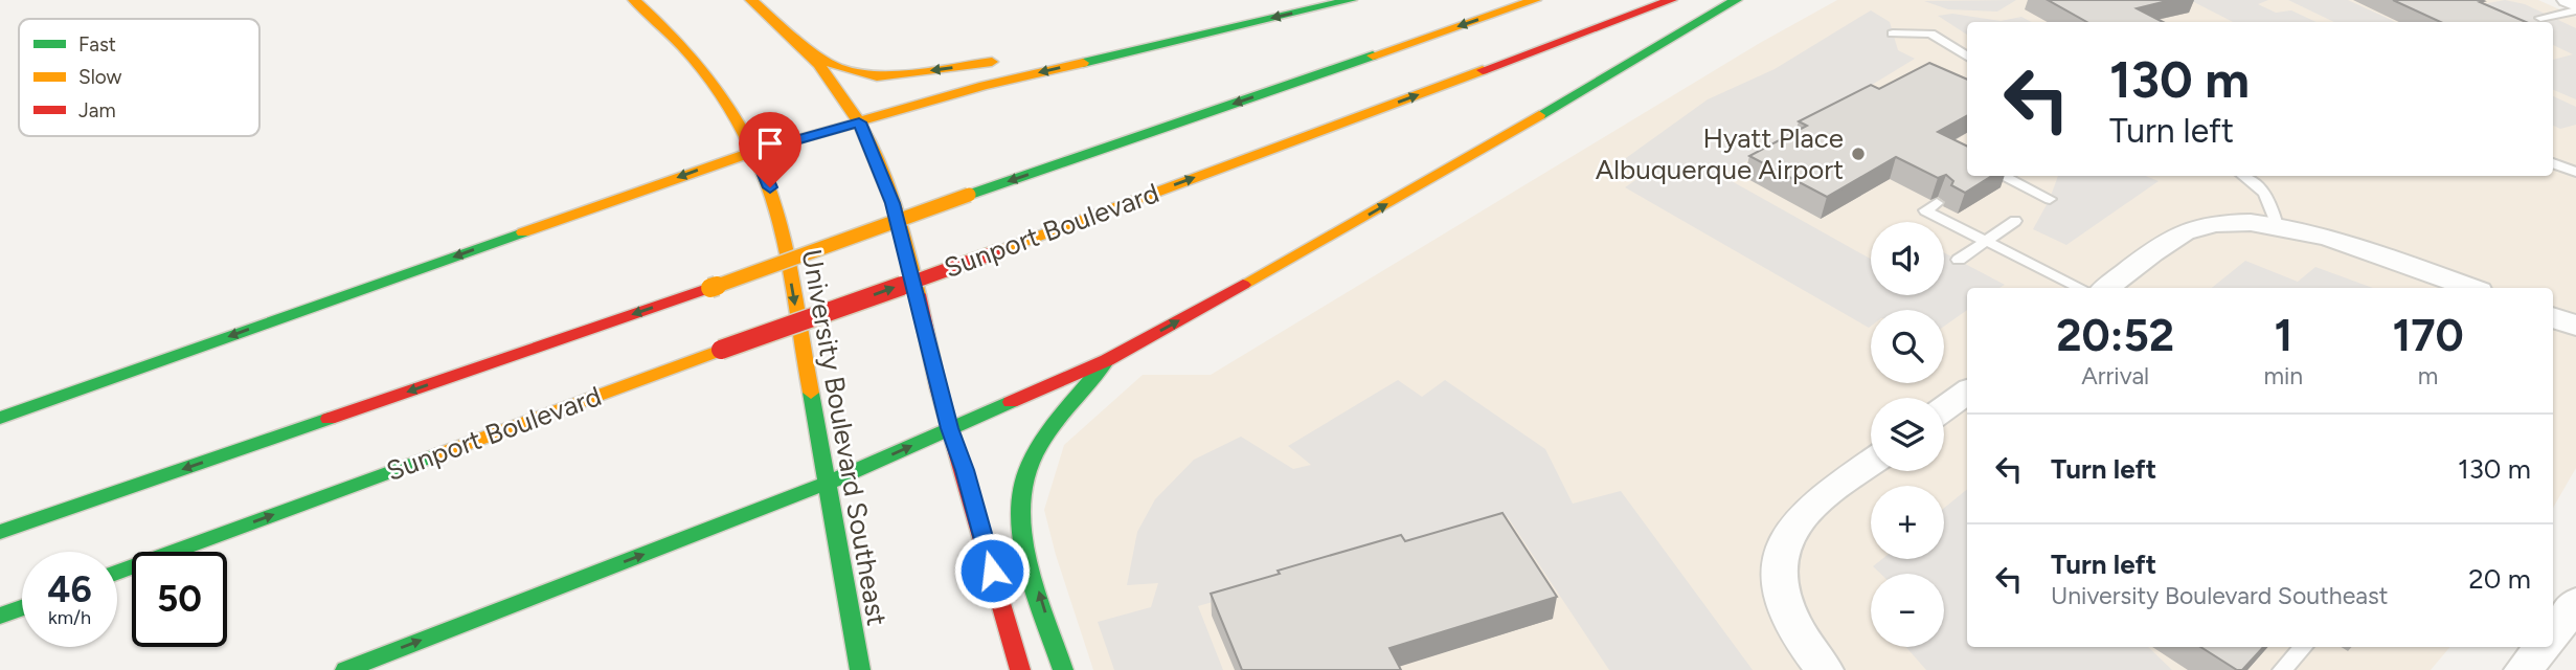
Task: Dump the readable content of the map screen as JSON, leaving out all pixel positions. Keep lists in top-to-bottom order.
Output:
{
  "streets": {
    "main road": ["Sunport Boulevard", "University Boulevard Southeast"]
  },
  "places": ["Hyatt Place Albuquerque Airport"],
  "legend": ["Fast", "Slow", "Jam"],
  "page": {
    "turn": ["130 m", "Turn left"],
    "map_buttons": ["+", "−"],
    "eta": [
      "20:52",
      "Arrival",
      "1",
      "min",
      "170",
      "m"
    ],
    "list": [
      {
        "name": "Turn left",
        "value": "130 m"
      },
      {
        "name": "Turn left",
        "note": "University Boulevard Southeast",
        "value": "20 m"
      }
    ],
    "speed": "46 km/h",
    "limit": "50"
  }
}
